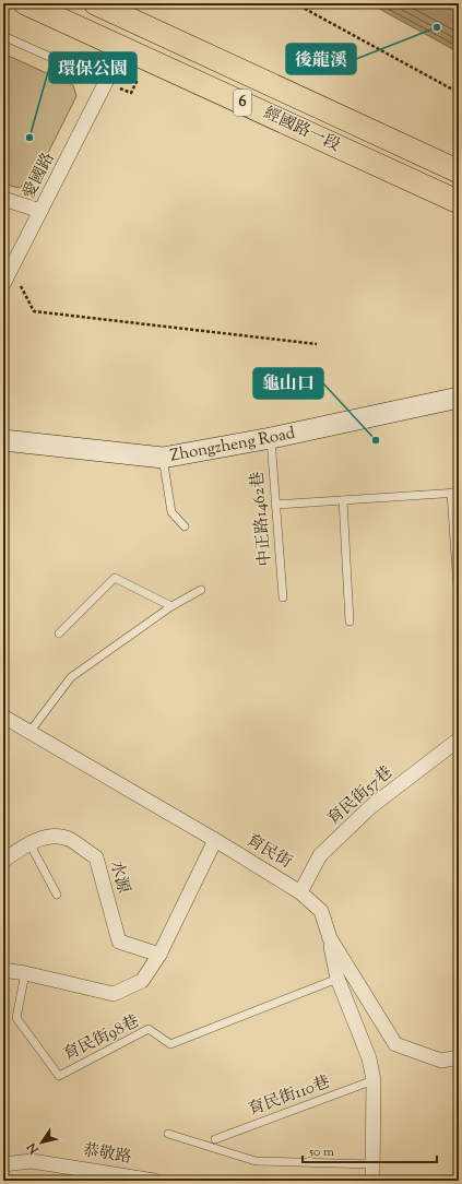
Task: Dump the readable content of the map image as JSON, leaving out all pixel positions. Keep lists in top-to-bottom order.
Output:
{
  "streets": {
    "main road": ["6", "經國路一段"],
    "street": [
      "愛國路",
      "Zhongzheng Road",
      "育民街57巷",
      "育民街",
      "水源",
      "恭敬路"
    ],
    "lane": ["中正路1462巷", "育民街98巷", "育民街110巷"]
  },
  "crossings": [
    ["Zhongzheng Road", "中正路1462巷"],
    ["育民街57巷", "育民街"]
  ],
  "places": ["後龍溪", "環保公園", "龜山口"],
  "scale_bar": "50 m",
  "north": "bottom left"
}
